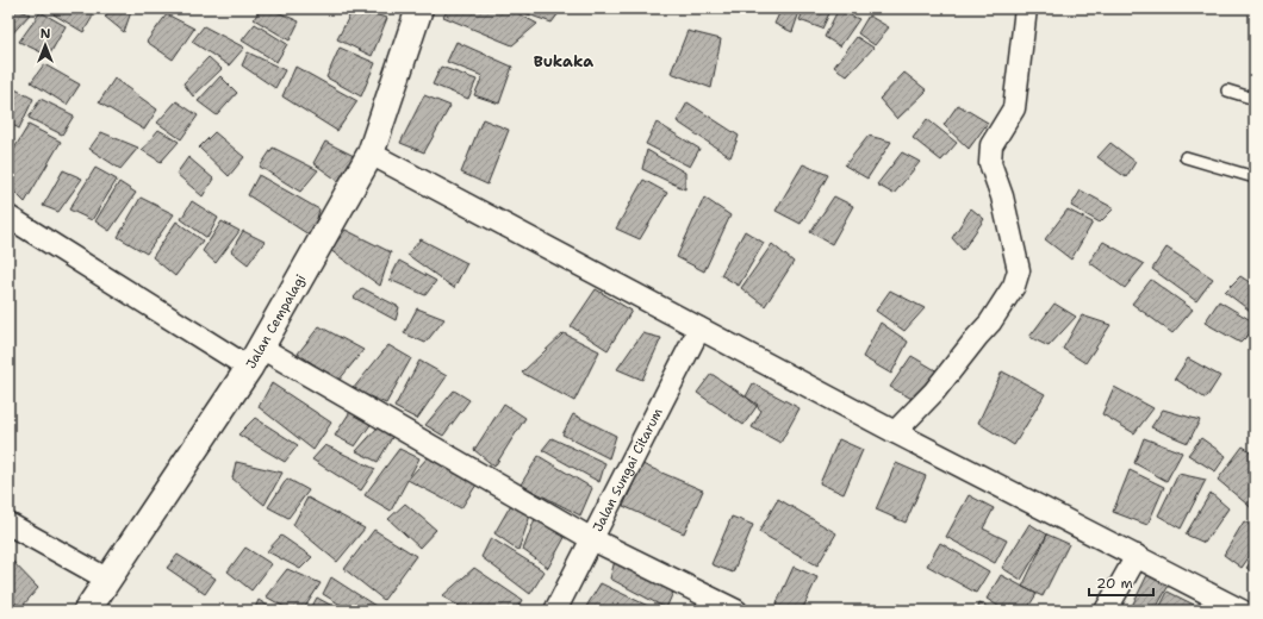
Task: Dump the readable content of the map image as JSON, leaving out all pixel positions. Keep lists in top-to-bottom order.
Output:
{
  "streets": {
    "street": ["Jalan Cempalagi", "Jalan Sungai Citarum"]
  },
  "districts": ["Bukaka"],
  "scale_bar": "20 m",
  "north": "top"
}
